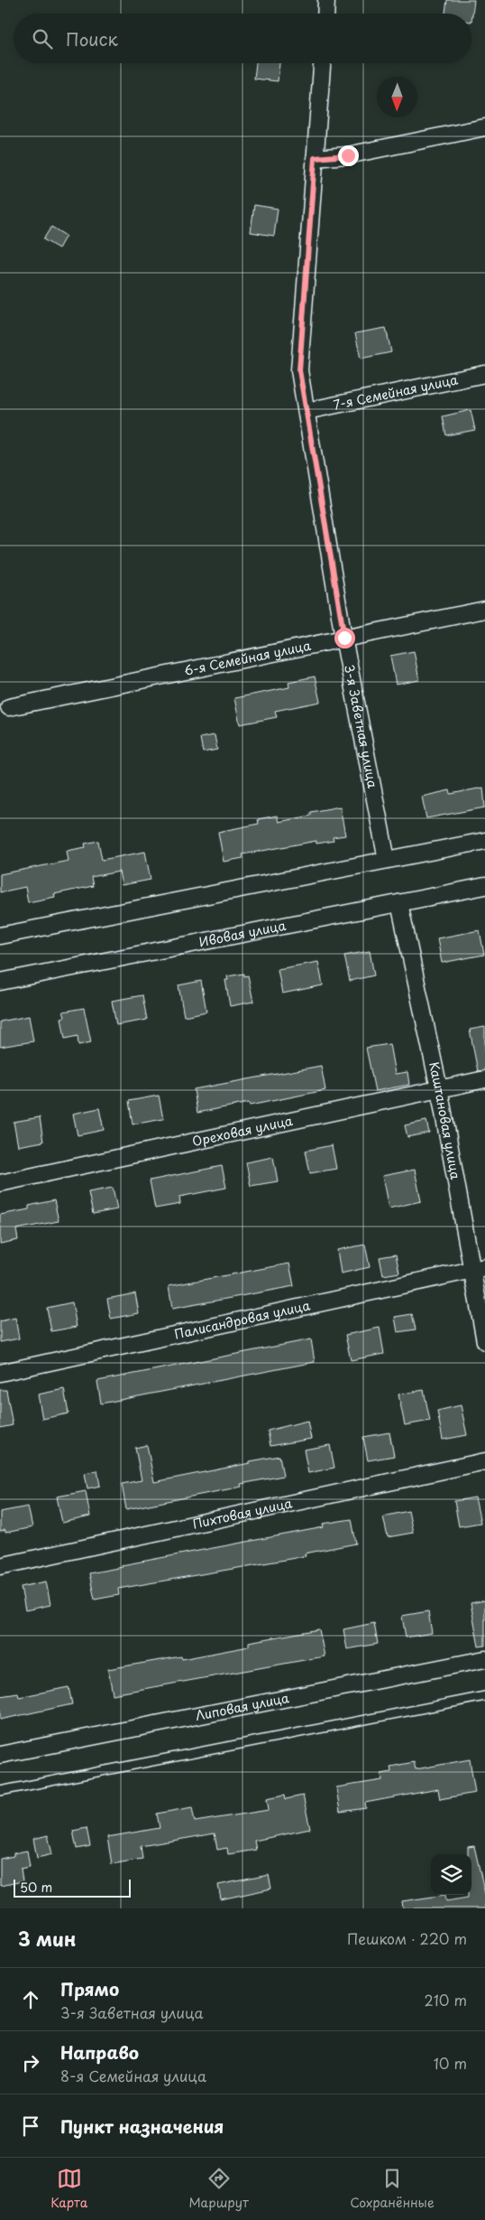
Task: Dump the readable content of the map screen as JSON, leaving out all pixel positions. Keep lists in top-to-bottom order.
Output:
{
  "streets": {
    "street": [
      "7-я Семейная улица",
      "6-я Семейная улица",
      "3-я Заветная улица",
      "Ивовая улица",
      "Каштановая улица",
      "Ореховая улица",
      "Палисандровая улица",
      "Пихтовая улица",
      "Липовая улица"
    ]
  },
  "crossings": [
    ["7-я Семейная улица", "3-я Заветная улица"],
    ["6-я Семейная улица", "3-я Заветная улица"],
    ["Ивовая улица", "Каштановая улица"],
    ["Каштановая улица", "Ореховая улица"],
    ["Каштановая улица", "Палисандровая улица"]
  ],
  "scale_bar": "50 m",
  "north": "bottom",
  "page": {
    "search": "Поиск",
    "scale": "50 m",
    "heading": ["3 мин", "Пешком · 220 m"],
    "list": [
      ["Прямо", "3-я Заветная улица", "210 m"],
      ["Направо", "8-я Семейная улица", "10 m"],
      "Пункт назначения"
    ],
    "nav": ["Карта", "Маршрут", "Сохранённые"]
  }
}
